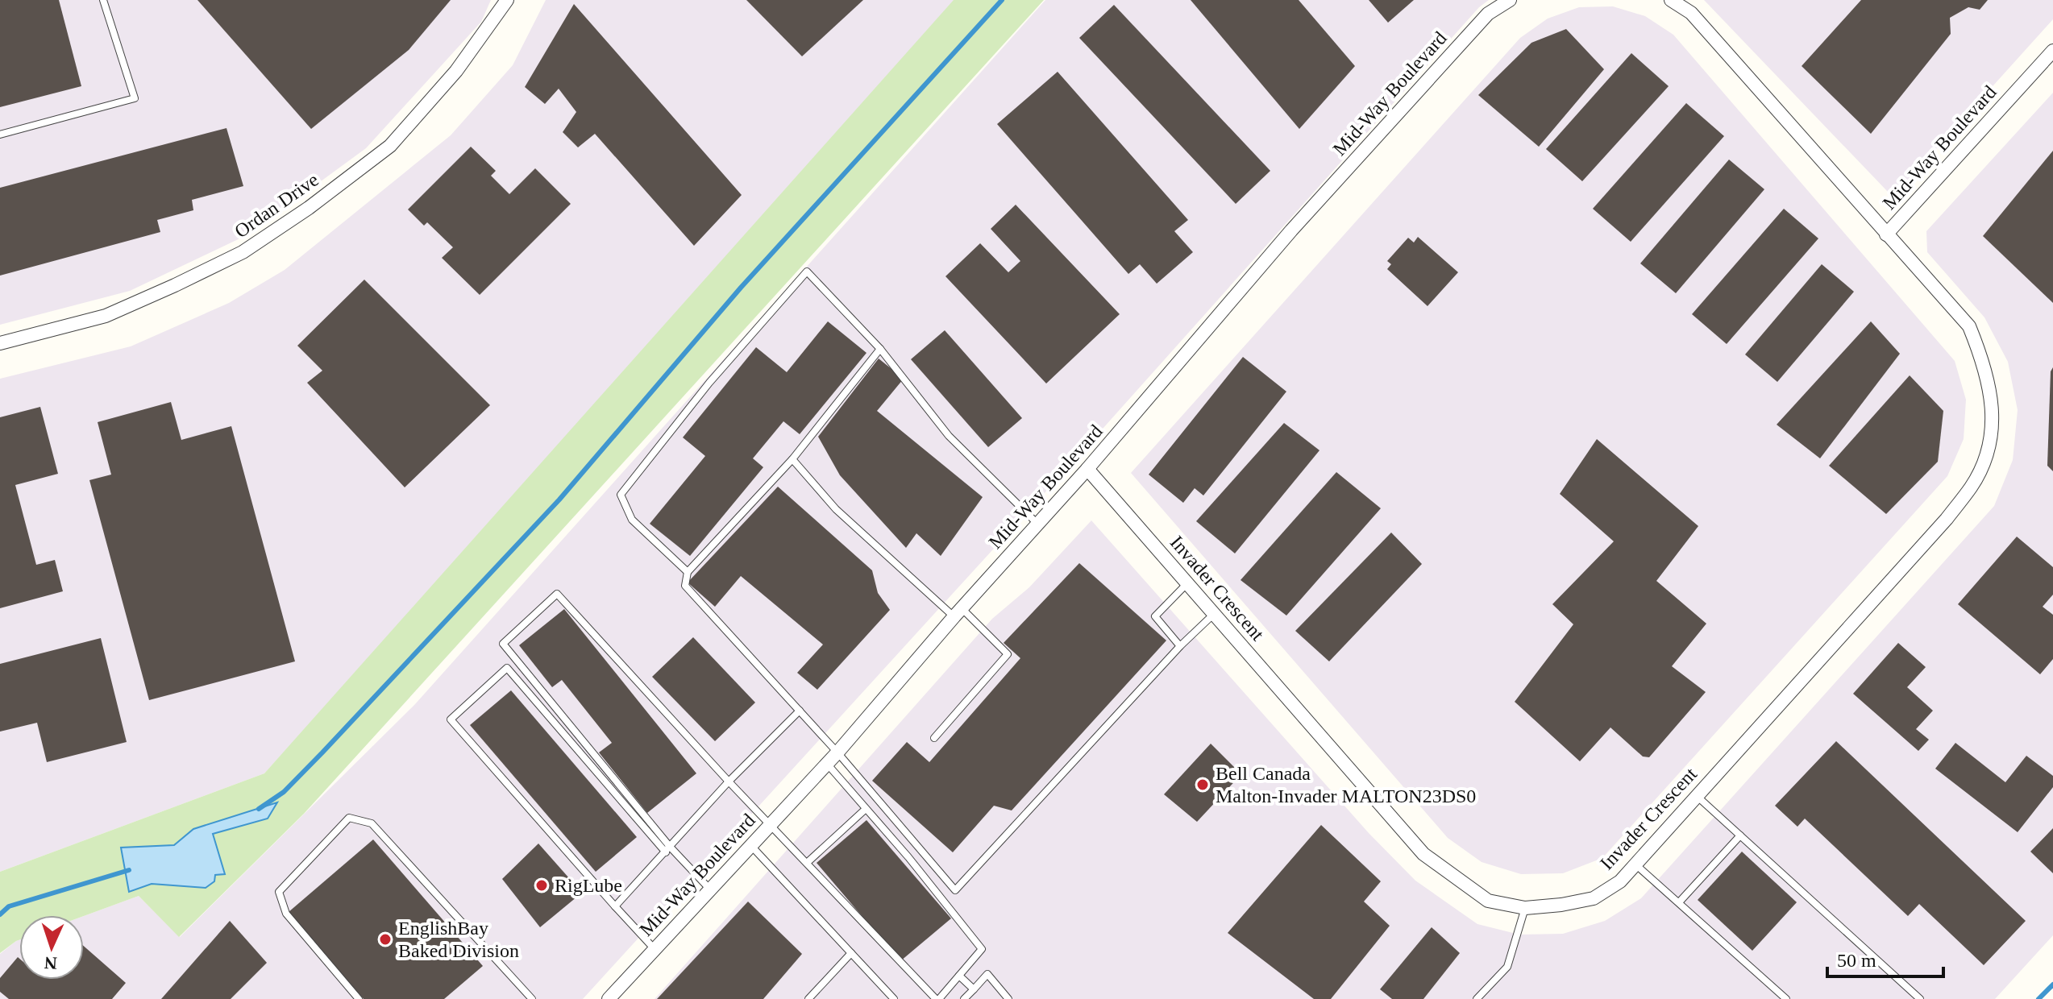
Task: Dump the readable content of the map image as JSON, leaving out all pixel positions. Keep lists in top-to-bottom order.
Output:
{
  "streets": {
    "street": ["Mid-Way Boulevard", "Ordan Drive", "Invader Crescent"]
  },
  "crossings": [
    ["Mid-Way Boulevard", "Invader Crescent"]
  ],
  "places": ["Bell Canada Malton-Invader MALTON23DS0", "RigLube", "EnglishBay Baked Division"],
  "scale_bar": "50 m",
  "north": "bottom"
}
